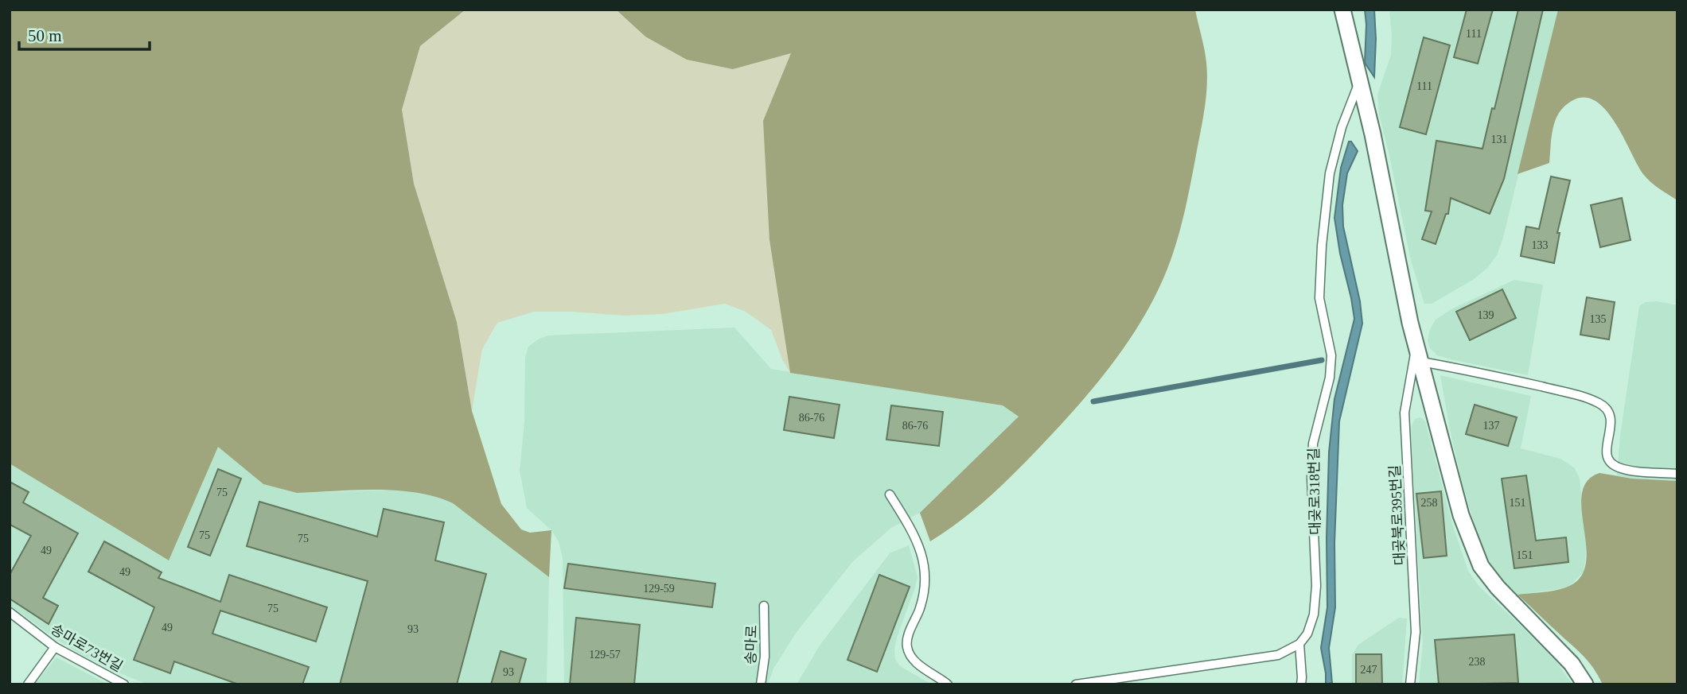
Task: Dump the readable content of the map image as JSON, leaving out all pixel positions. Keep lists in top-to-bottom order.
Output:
{
  "streets": {
    "lane": [
      "대곶로318번길",
      "대곶북로395번길",
      "송마로",
      "송마로73번길"
    ]
  },
  "house_numbers": [
    "111",
    "111",
    "131",
    "133",
    "139",
    "135",
    "86-76",
    "86-76",
    "137",
    "75",
    "258",
    "151",
    "75",
    "75",
    "49",
    "151",
    "49",
    "129-59",
    "75",
    "49",
    "93",
    "129-57",
    "238",
    "247",
    "93"
  ],
  "scale_bar": "50 m"
}
